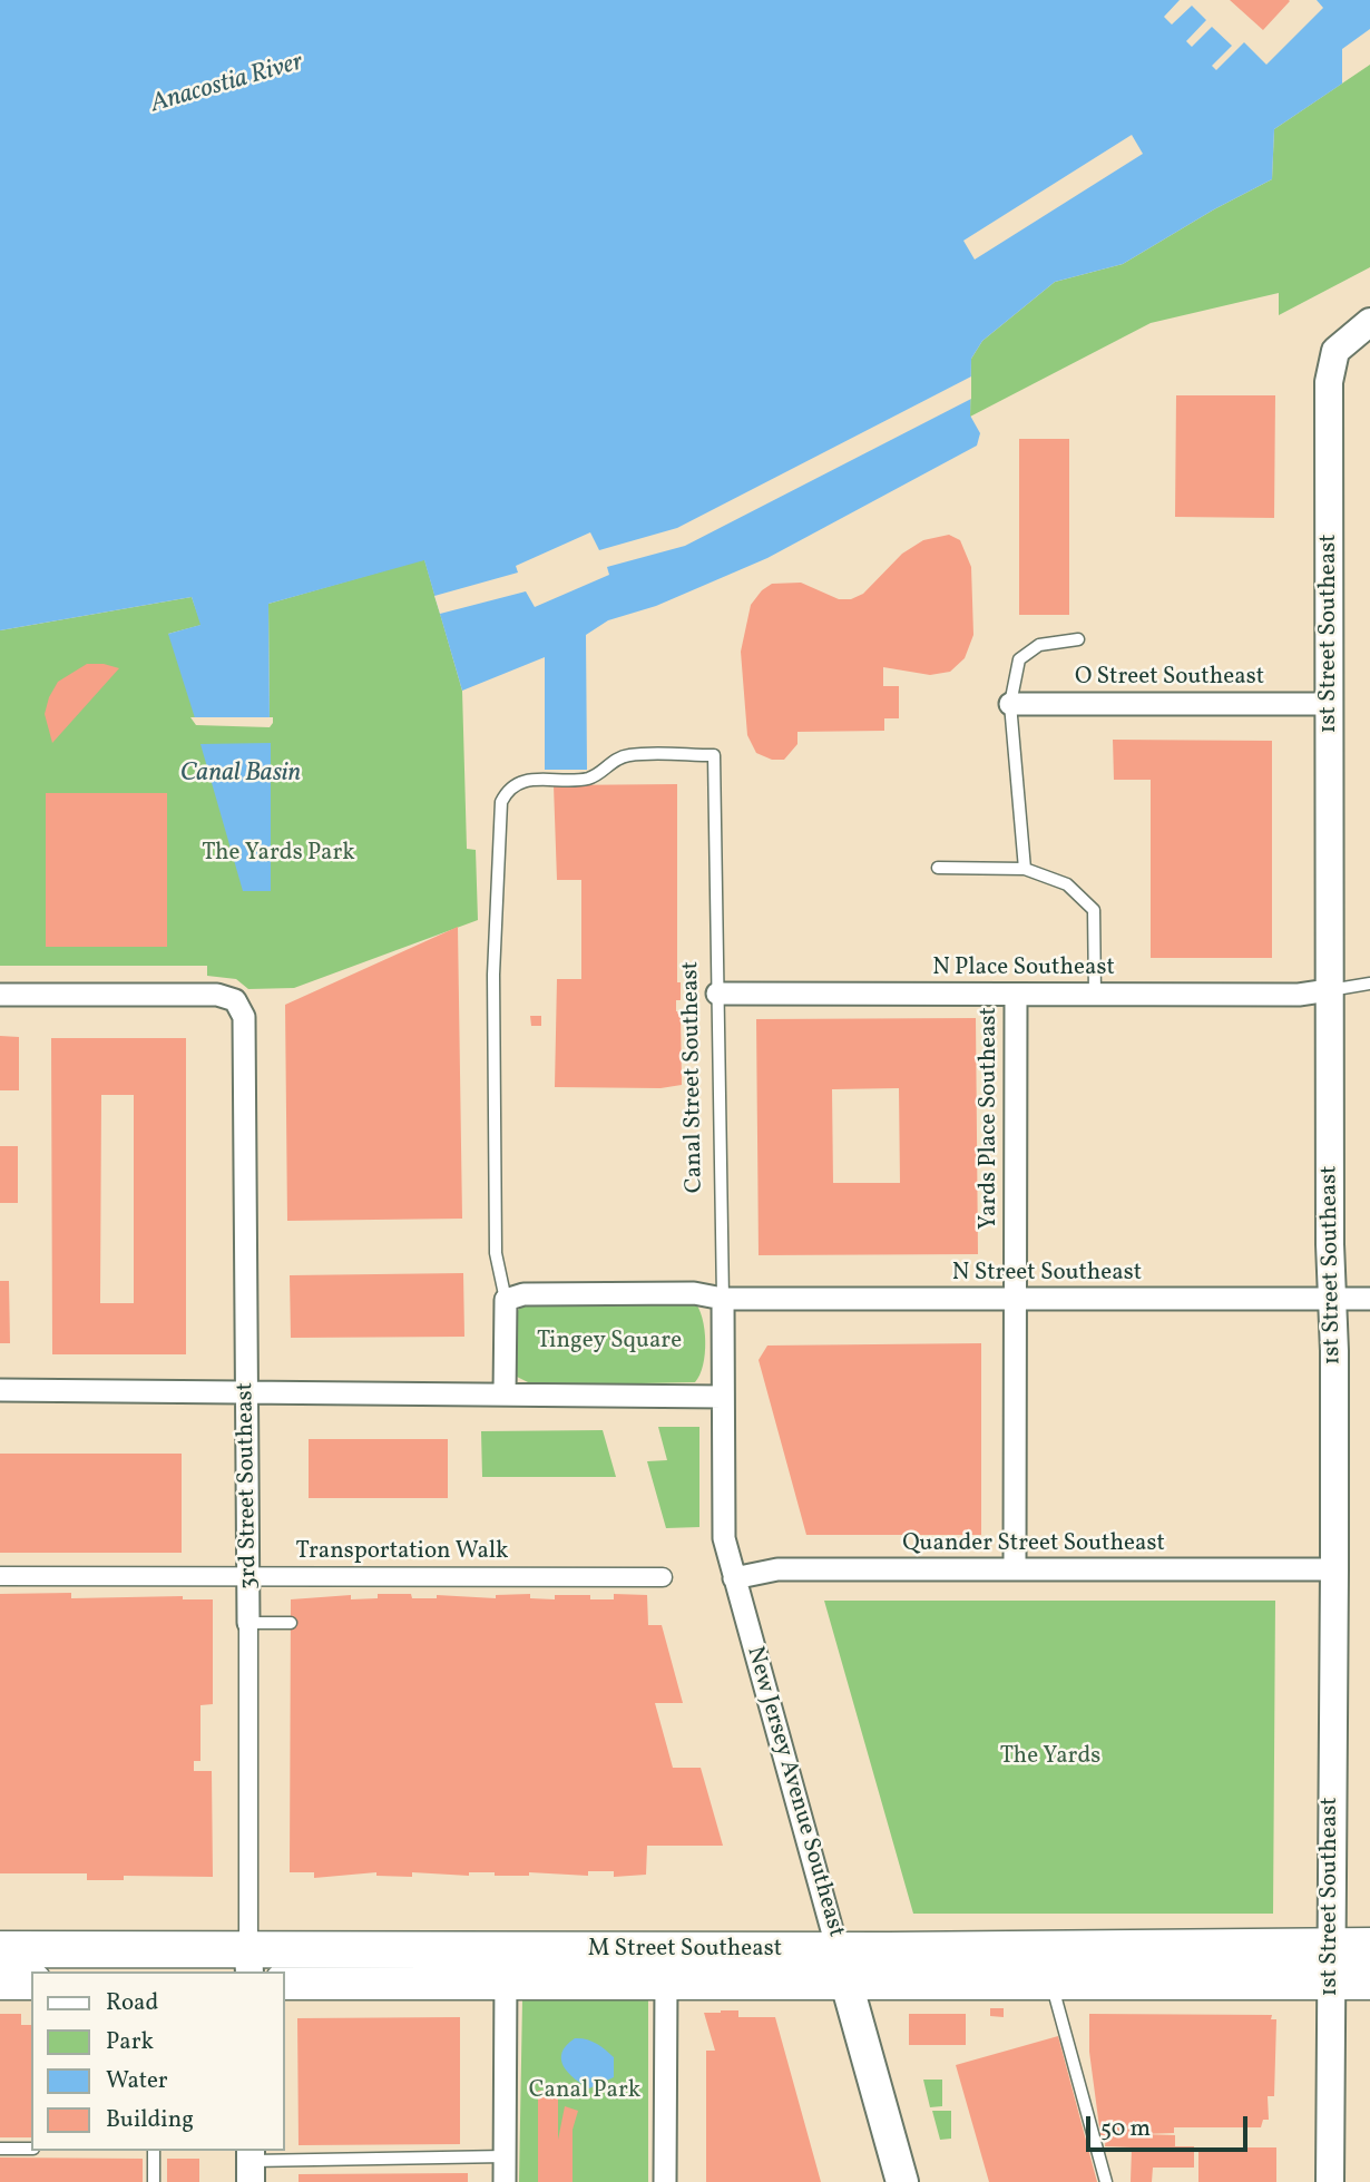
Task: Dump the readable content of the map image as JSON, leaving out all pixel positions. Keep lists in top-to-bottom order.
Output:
{
  "streets": {
    "main road": ["New Jersey Avenue Southeast", "M Street Southeast"],
    "street": [
      "1st Street Southeast",
      "O Street Southeast",
      "N Place Southeast",
      "Canal Street Southeast",
      "Yards Place Southeast",
      "N Street Southeast",
      "3rd Street Southeast",
      "Quander Street Southeast",
      "Transportation Walk"
    ]
  },
  "crossings": [
    ["1st Street Southeast", "O Street Southeast"],
    ["1st Street Southeast", "N Place Southeast"],
    ["1st Street Southeast", "N Street Southeast"],
    ["1st Street Southeast", "Quander Street Southeast"],
    ["1st Street Southeast", "M Street Southeast"],
    ["N Place Southeast", "Canal Street Southeast"],
    ["N Place Southeast", "Yards Place Southeast"],
    ["Canal Street Southeast", "N Street Southeast"],
    ["Canal Street Southeast", "New Jersey Avenue Southeast"],
    ["Yards Place Southeast", "N Street Southeast"],
    ["Yards Place Southeast", "Quander Street Southeast"],
    ["3rd Street Southeast", "Transportation Walk"],
    ["3rd Street Southeast", "M Street Southeast"],
    ["Quander Street Southeast", "New Jersey Avenue Southeast"],
    ["New Jersey Avenue Southeast", "M Street Southeast"]
  ],
  "water": ["Anacostia River", "Canal Basin"],
  "parks": [
    "The Yards Park",
    "Tingey Square",
    "The Yards",
    "Canal Park"
  ],
  "legend": [
    "Road",
    "Park",
    "Water",
    "Building"
  ],
  "scale_bar": "50 m"
}
